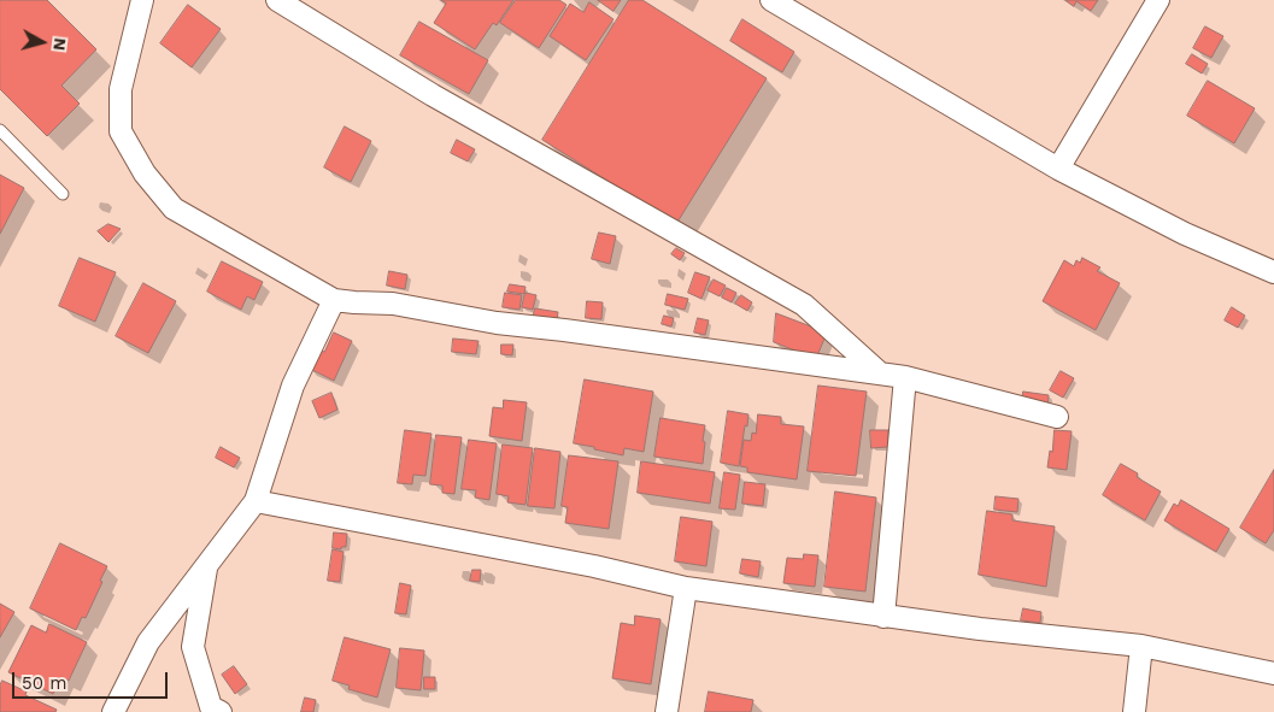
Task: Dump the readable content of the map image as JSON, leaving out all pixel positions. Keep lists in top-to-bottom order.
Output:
{
  "scale_bar": "50 m",
  "north": "right"
}
